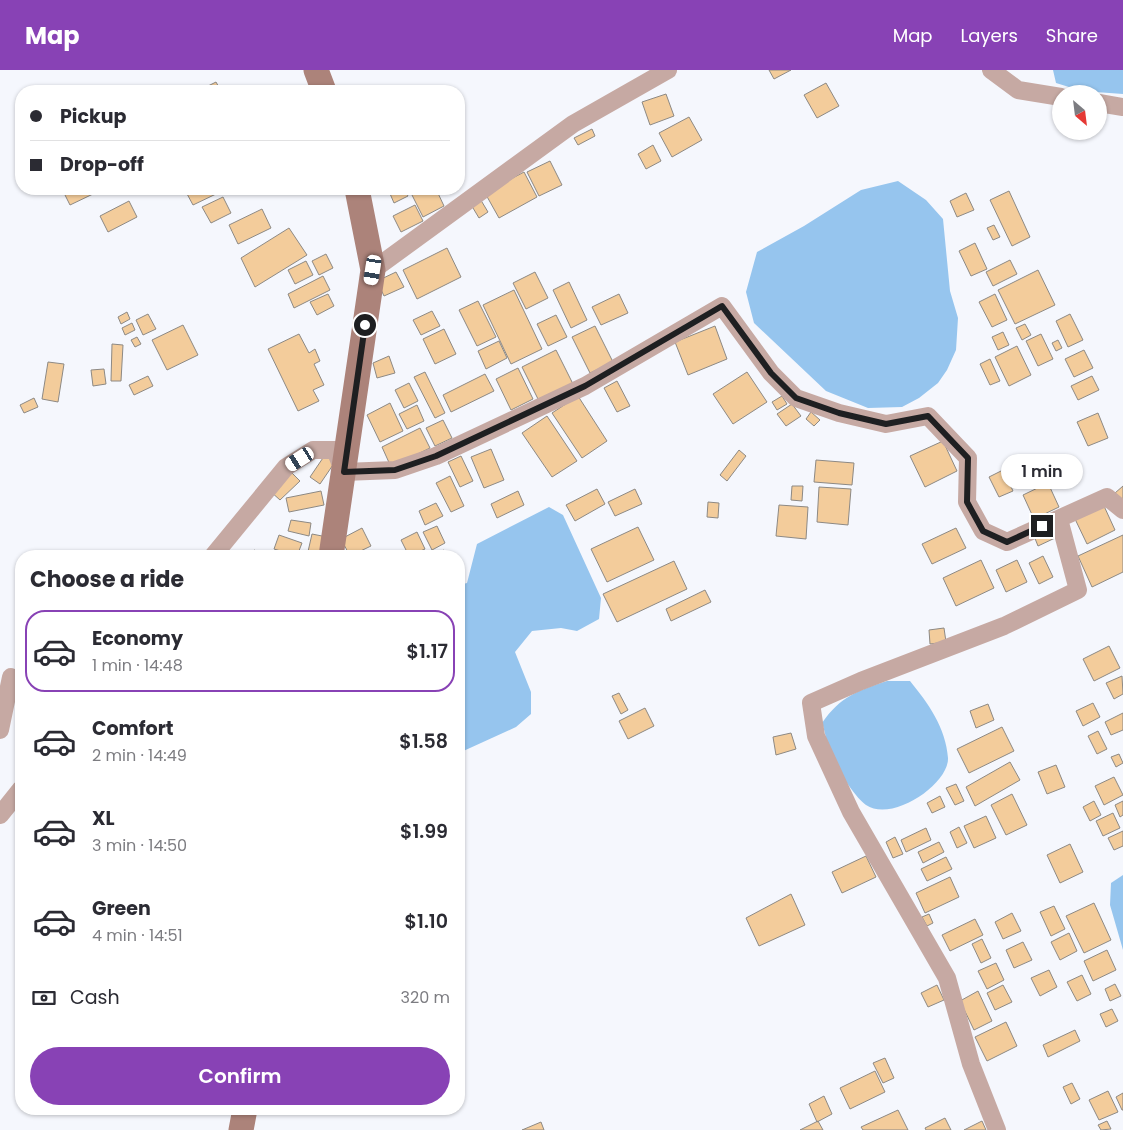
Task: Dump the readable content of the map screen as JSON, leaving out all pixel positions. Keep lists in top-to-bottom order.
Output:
{
  "north": "bottom right",
  "page": {
    "header": "Map",
    "nav": ["Map", "Layers", "Share"],
    "banner": ["Pickup", "Drop-off"],
    "bubble": "1 min",
    "heading": "Choose a ride",
    "list": [
      {
        "name": "Economy",
        "note": "1 min · 14:48",
        "value": "$1.17"
      },
      {
        "name": "Comfort",
        "note": "2 min · 14:49",
        "value": "$1.58"
      },
      {
        "name": "XL",
        "note": "3 min · 14:50",
        "value": "$1.99"
      },
      {
        "name": "Green",
        "note": "4 min · 14:51",
        "value": "$1.10"
      }
    ],
    "pay": ["Cash", "320 m"],
    "buttons": "Confirm"
  }
}
